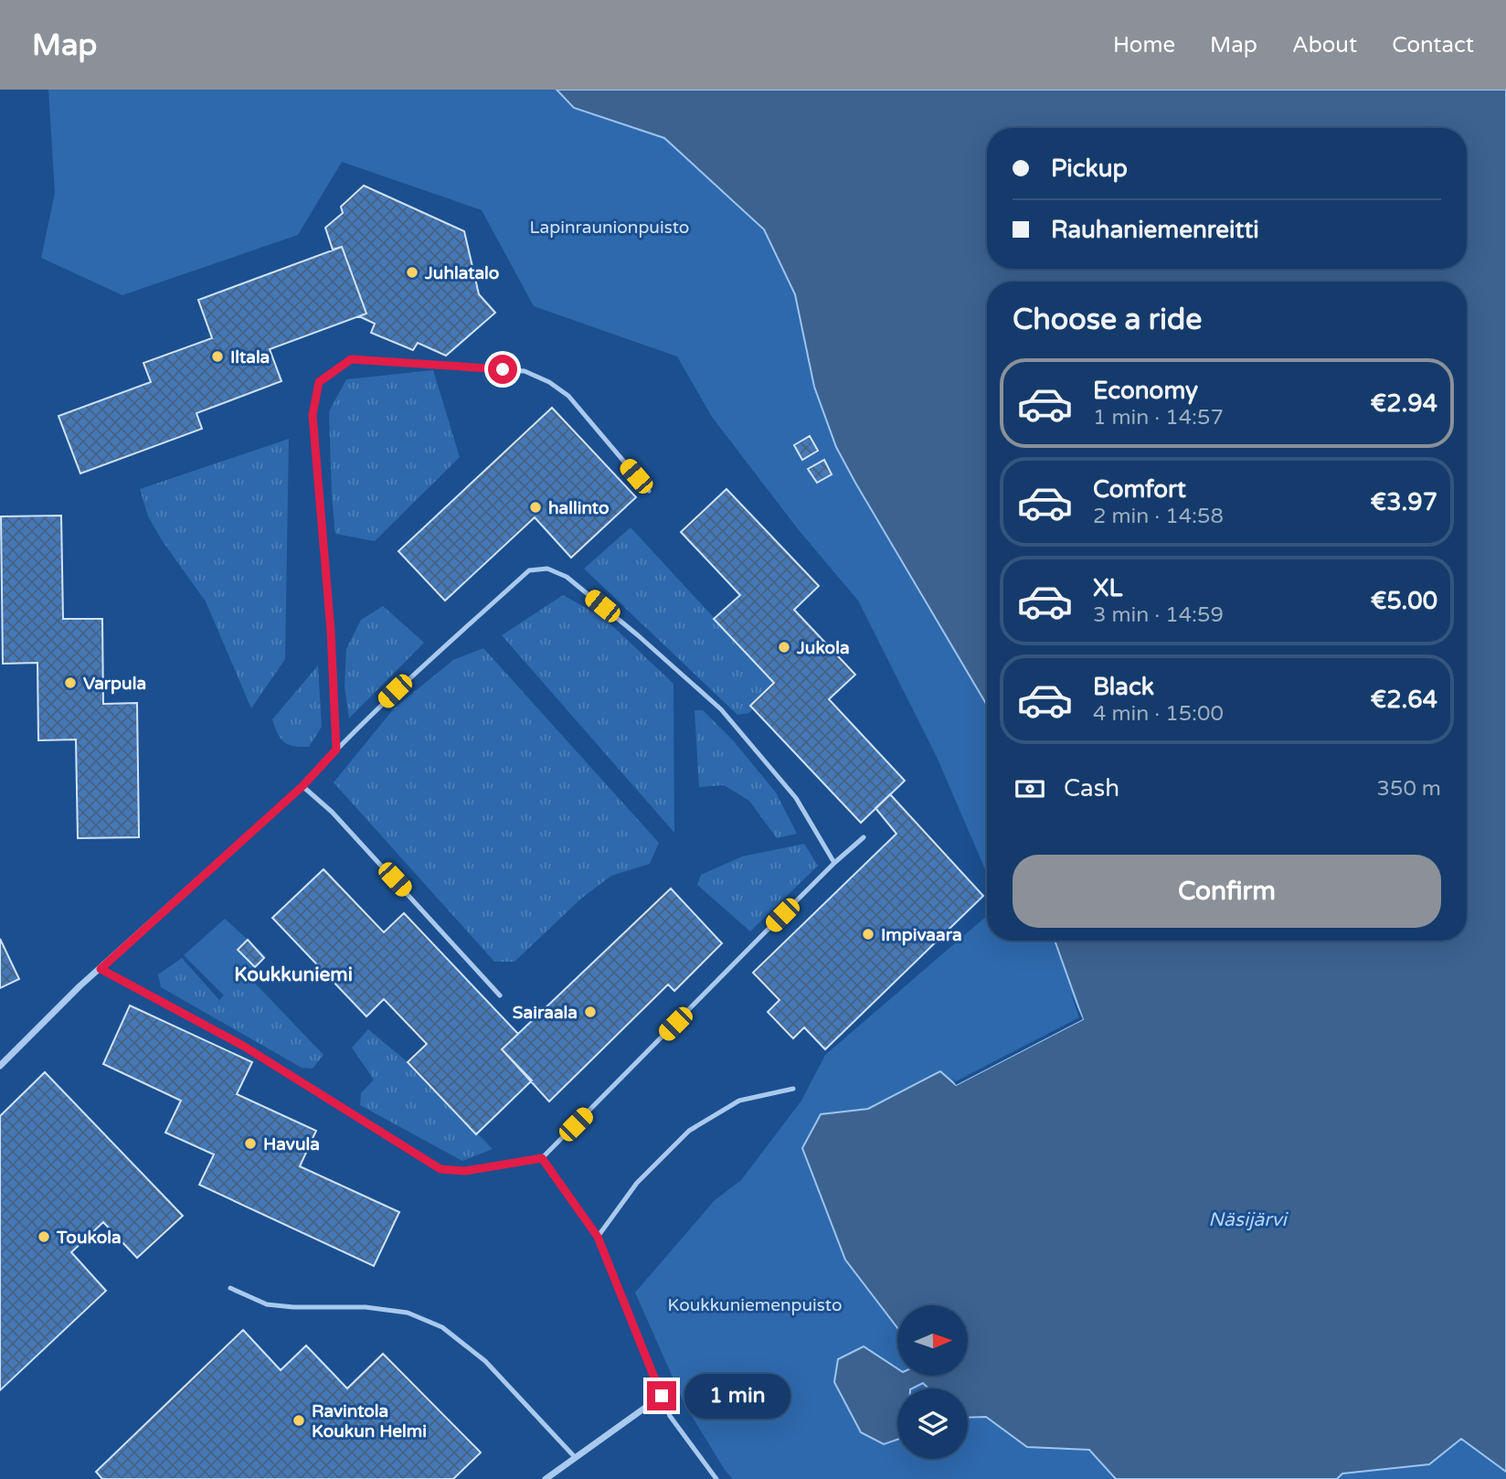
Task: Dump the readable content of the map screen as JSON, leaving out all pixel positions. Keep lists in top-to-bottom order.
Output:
{
  "districts": ["Koukkuniemi"],
  "water": ["Näsijärvi"],
  "parks": ["Lapinraunionpuisto", "Koukkuniemenpuisto"],
  "places": [
    "Juhlatalo",
    "Iltala",
    "hallinto",
    "Jukola",
    "Varpula",
    "Impivaara",
    "Sairaala",
    "Havula",
    "Toukola",
    "Ravintola Koukun Helmi"
  ],
  "north": "right",
  "page": {
    "header": "Map",
    "nav": [
      "Home",
      "Map",
      "About",
      "Contact"
    ],
    "banner": ["Pickup", "Rauhaniemenreitti"],
    "heading": "Choose a ride",
    "list": [
      {
        "name": "Economy",
        "note": "1 min · 14:57",
        "value": "€2.94"
      },
      {
        "name": "Comfort",
        "note": "2 min · 14:58",
        "value": "€3.97"
      },
      {
        "name": "XL",
        "note": "3 min · 14:59",
        "value": "€5.00"
      },
      {
        "name": "Black",
        "note": "4 min · 15:00",
        "value": "€2.64"
      }
    ],
    "pay": ["Cash", "350 m"],
    "buttons": "Confirm",
    "bubble": "1 min"
  }
}
